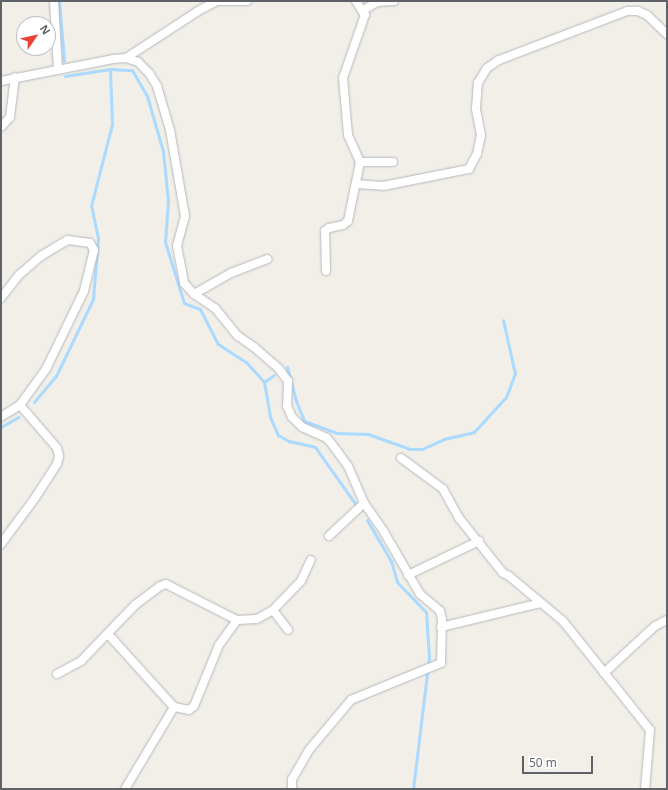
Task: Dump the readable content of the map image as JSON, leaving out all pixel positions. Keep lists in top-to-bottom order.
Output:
{
  "scale_bar": "50 m",
  "north": "top right"
}
